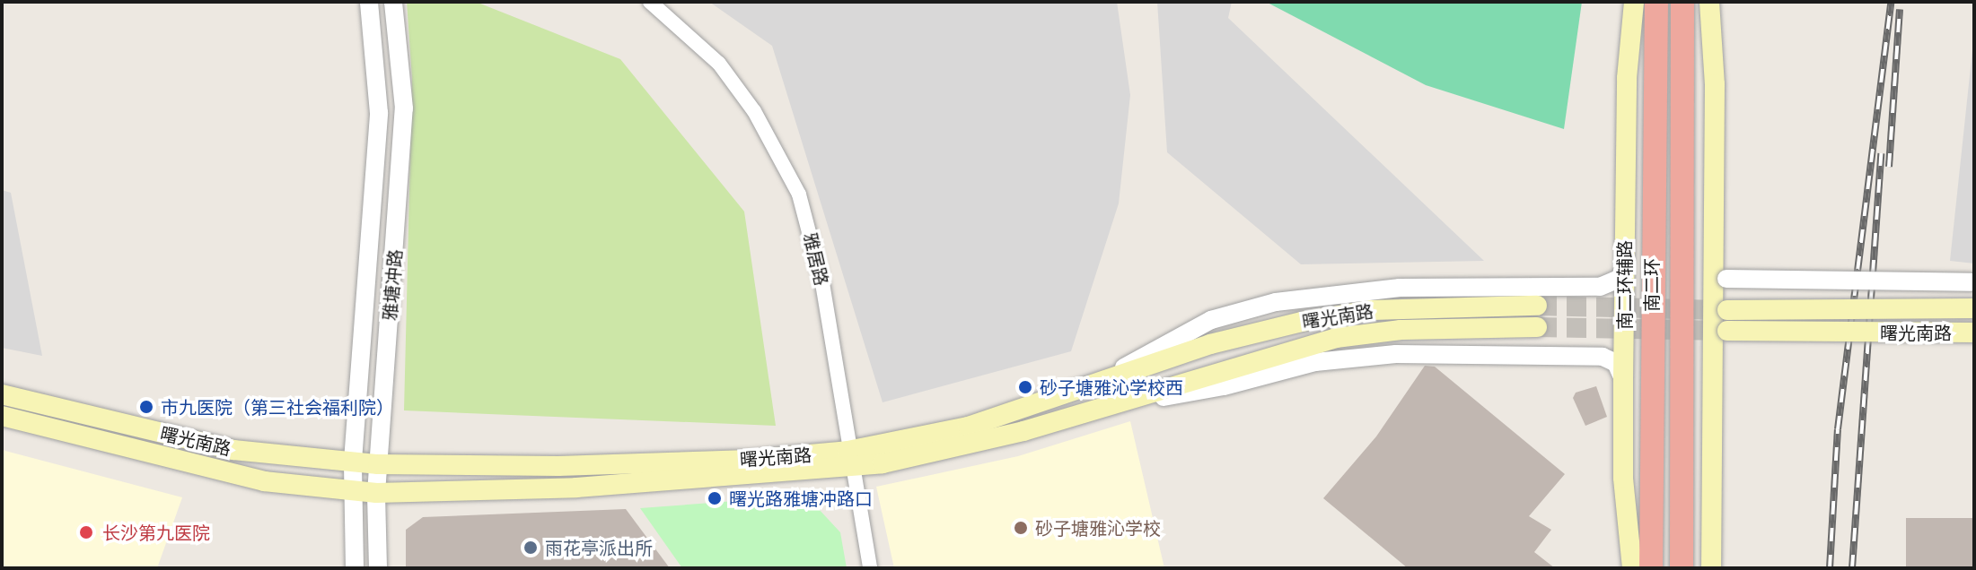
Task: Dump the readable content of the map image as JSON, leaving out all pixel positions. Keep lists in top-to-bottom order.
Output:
{
  "streets": {
    "highway": ["南二环"],
    "main road": ["南二环辅路", "曙光南路"],
    "street": ["雅居路", "雅塘冲路"]
  },
  "crossings": [
    ["雅居路", "曙光南路"],
    ["雅塘冲路", "曙光南路"]
  ],
  "places": [
    "砂子塘雅沁学校西",
    "市九医院（第三社会福利院）",
    "曙光路雅塘冲路口",
    "砂子塘雅沁学校",
    "长沙第九医院",
    "雨花亭派出所"
  ]
}
